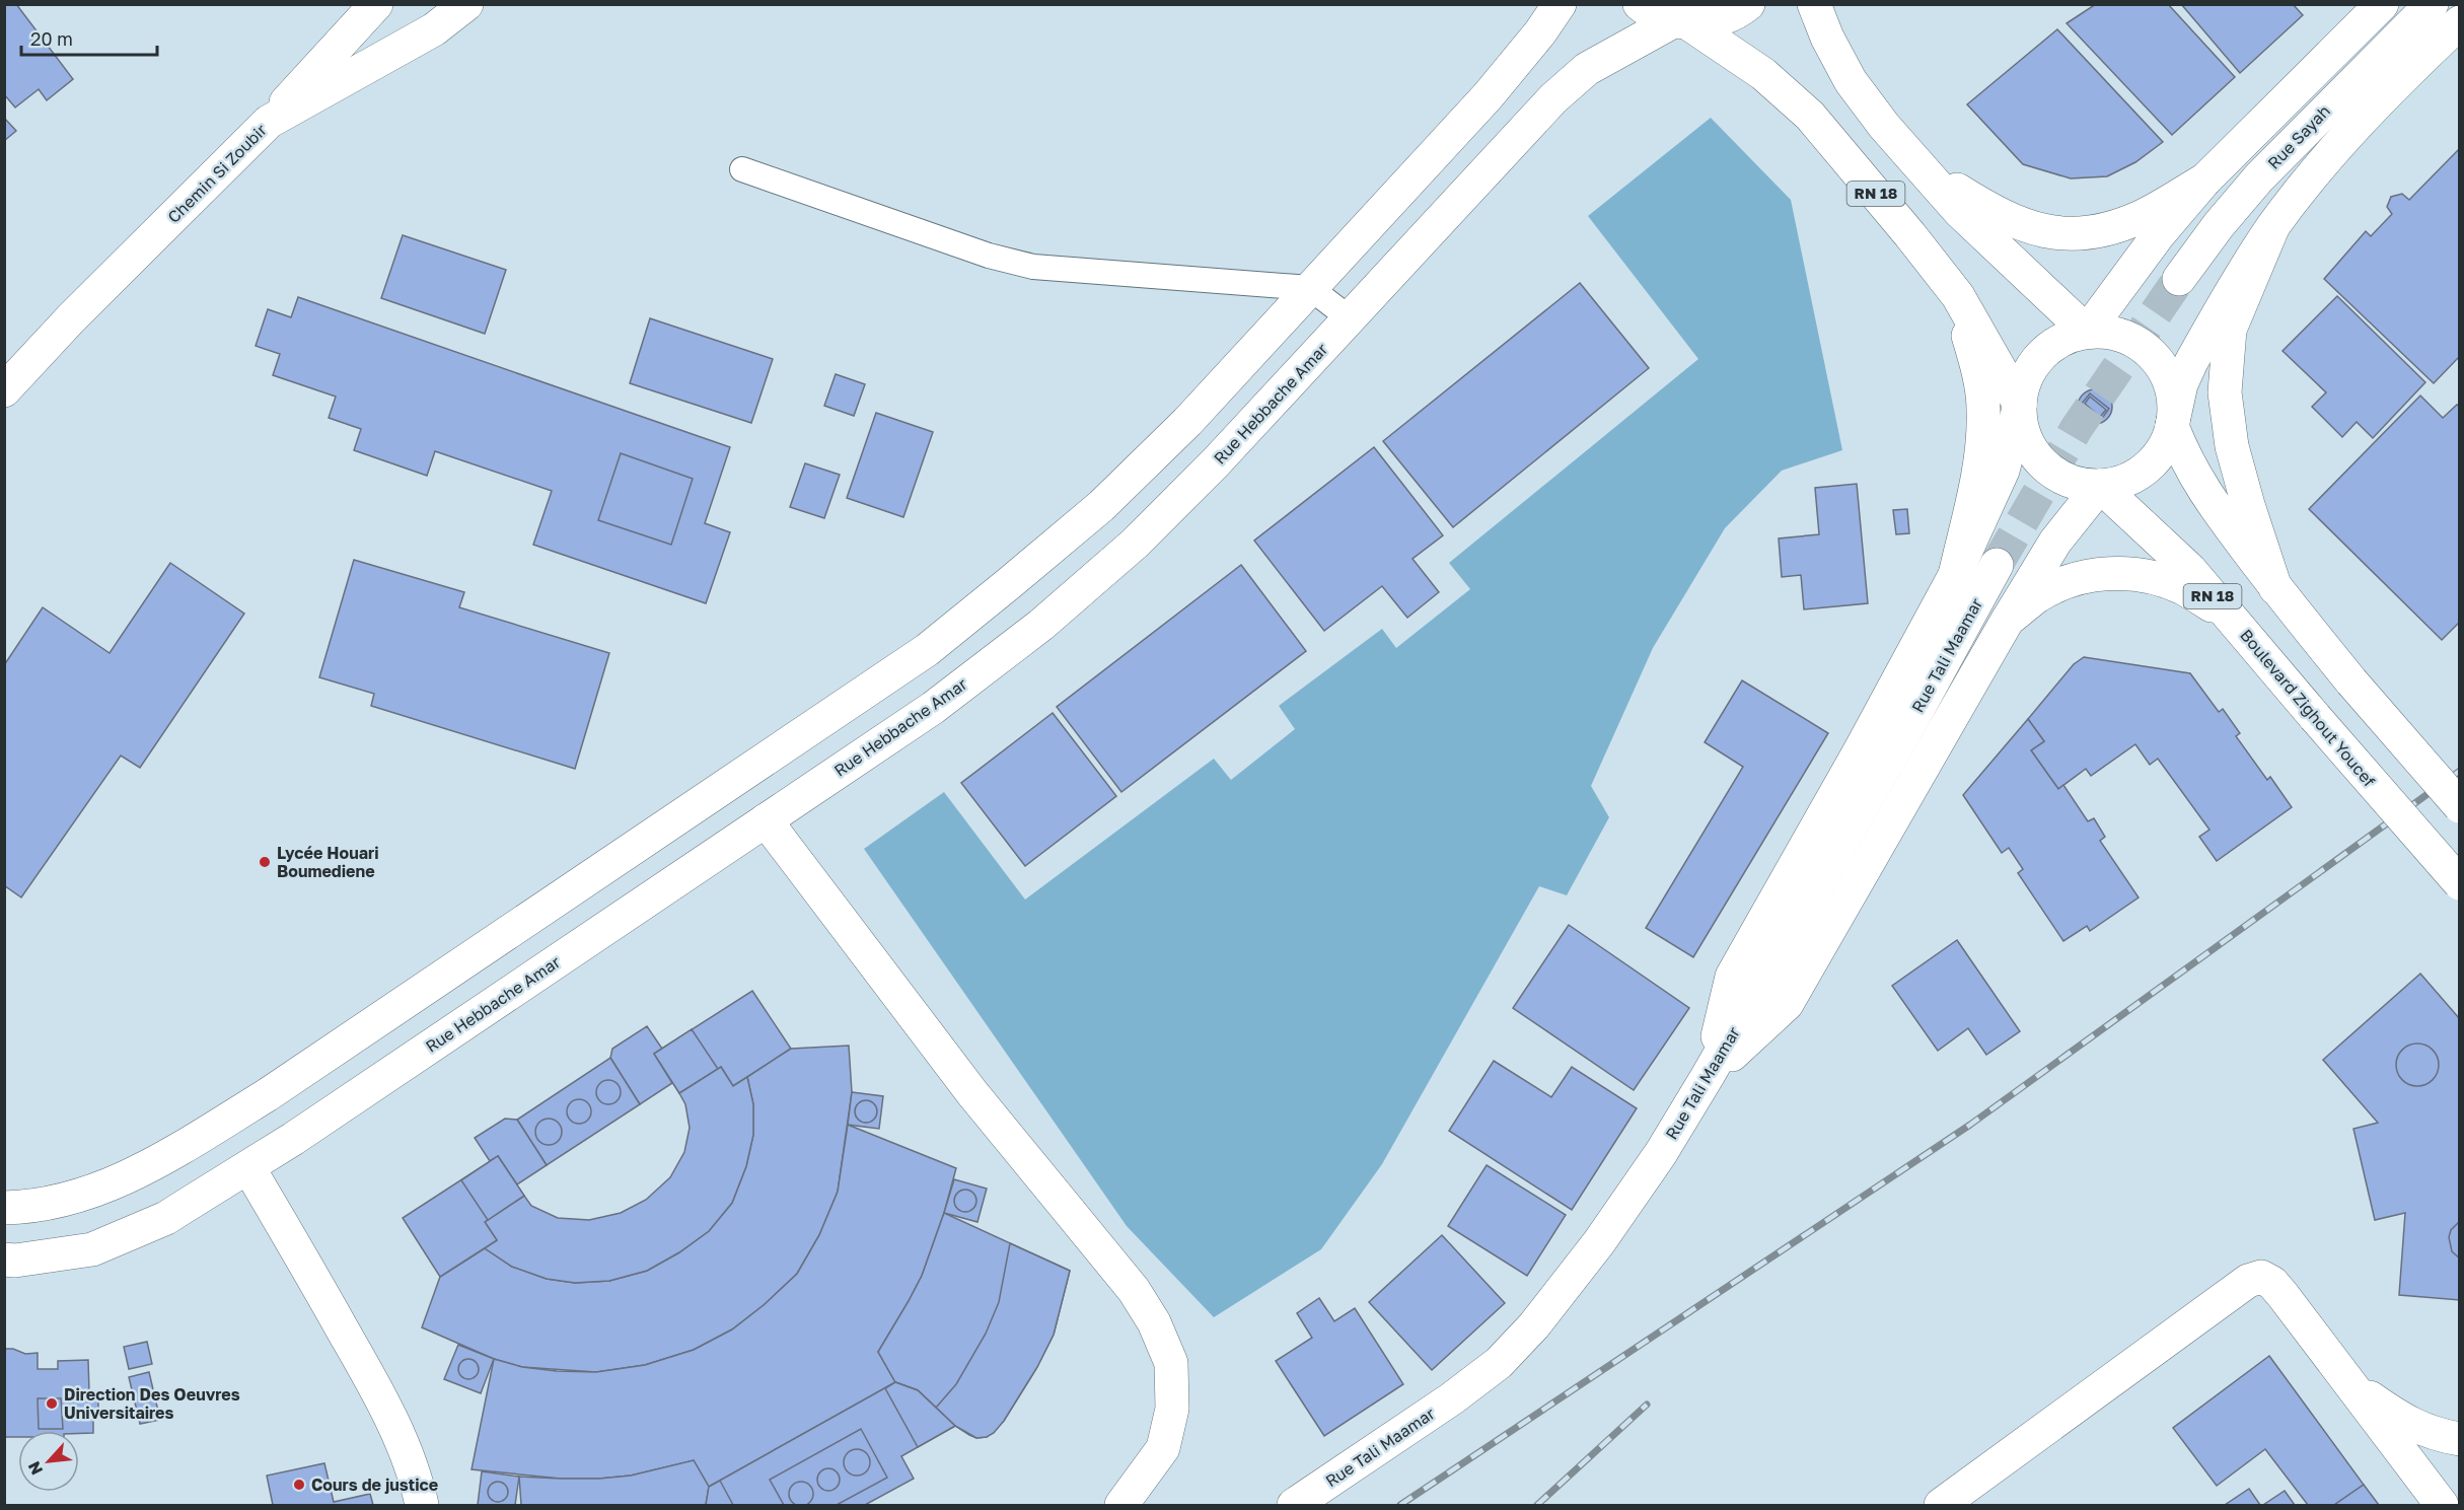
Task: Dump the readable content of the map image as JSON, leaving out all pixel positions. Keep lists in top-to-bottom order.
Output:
{
  "streets": {
    "main road": [
      "Rue Sayah",
      "Chemin Si Zoubir",
      "RN 18",
      "Rue Hebbache Amar",
      "Rue Tali Maamar",
      "Boulevard Zighout Youcef"
    ]
  },
  "crossings": [
    ["RN 18", "Rue Hebbache Amar"],
    ["RN 18", "Boulevard Zighout Youcef"]
  ],
  "places": ["Lycée Houari Boumediene", "Direction Des Oeuvres Universitaires", "Cours de justice"],
  "scale_bar": "20 m",
  "north": "bottom left"
}
